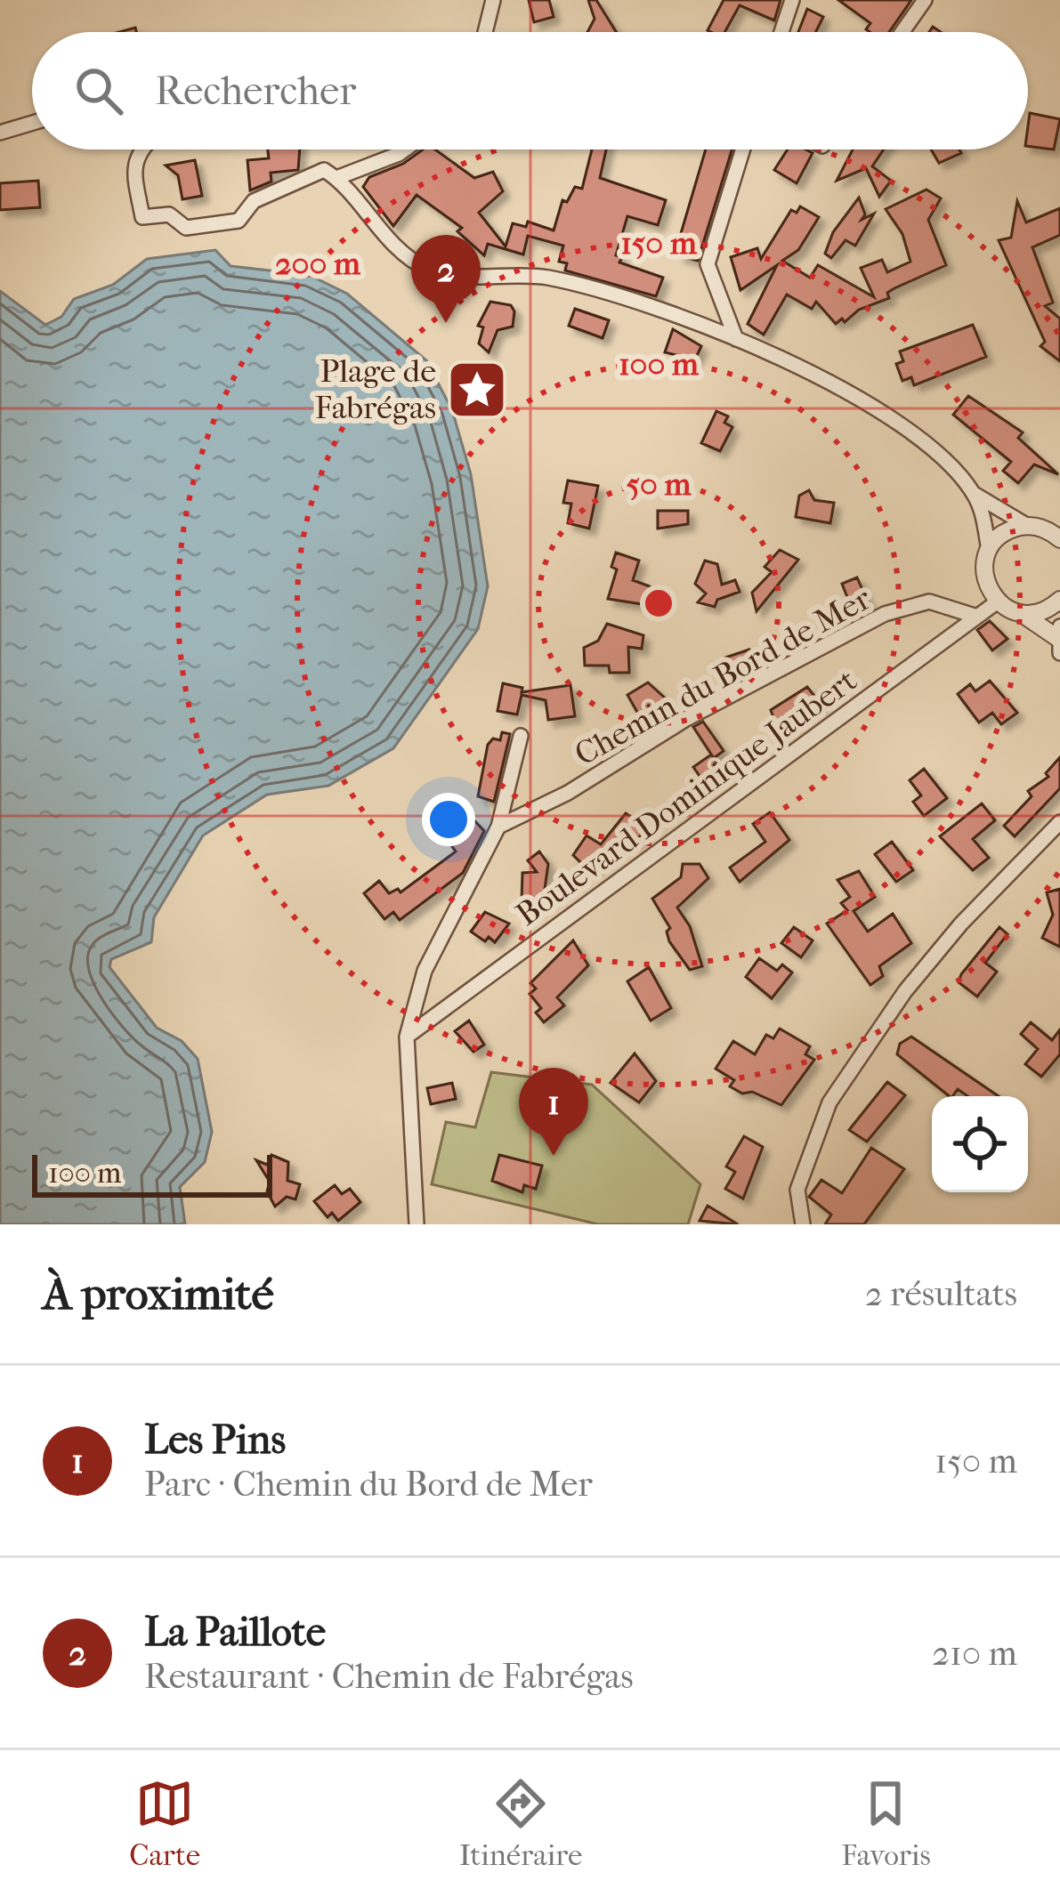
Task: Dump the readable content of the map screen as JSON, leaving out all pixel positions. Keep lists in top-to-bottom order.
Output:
{
  "streets": {
    "street": ["Chemin du Bord de Mer", "Boulevard Dominique Jaubert"]
  },
  "crossings": [
    ["Chemin du Bord de Mer", "Boulevard Dominique Jaubert"]
  ],
  "places": {
    "place": ["Plage de Fabrégas"]
  },
  "scale_bar": "100 m",
  "page": {
    "search": "Rechercher",
    "pins": ["2", "1"],
    "scale": "100 m",
    "heading": ["À proximité", "2 résultats"],
    "list": [
      {
        "mark": "1",
        "name": "Les Pins",
        "note": "Parc · Chemin du Bord de Mer",
        "value": "150 m"
      },
      {
        "mark": "2",
        "name": "La Paillote",
        "note": "Restaurant · Chemin de Fabrégas",
        "value": "210 m"
      }
    ],
    "nav": ["Carte", "Itinéraire", "Favoris"]
  },
  "rings": [
    "150 m",
    "200 m",
    "100 m",
    "50 m"
  ]
}
